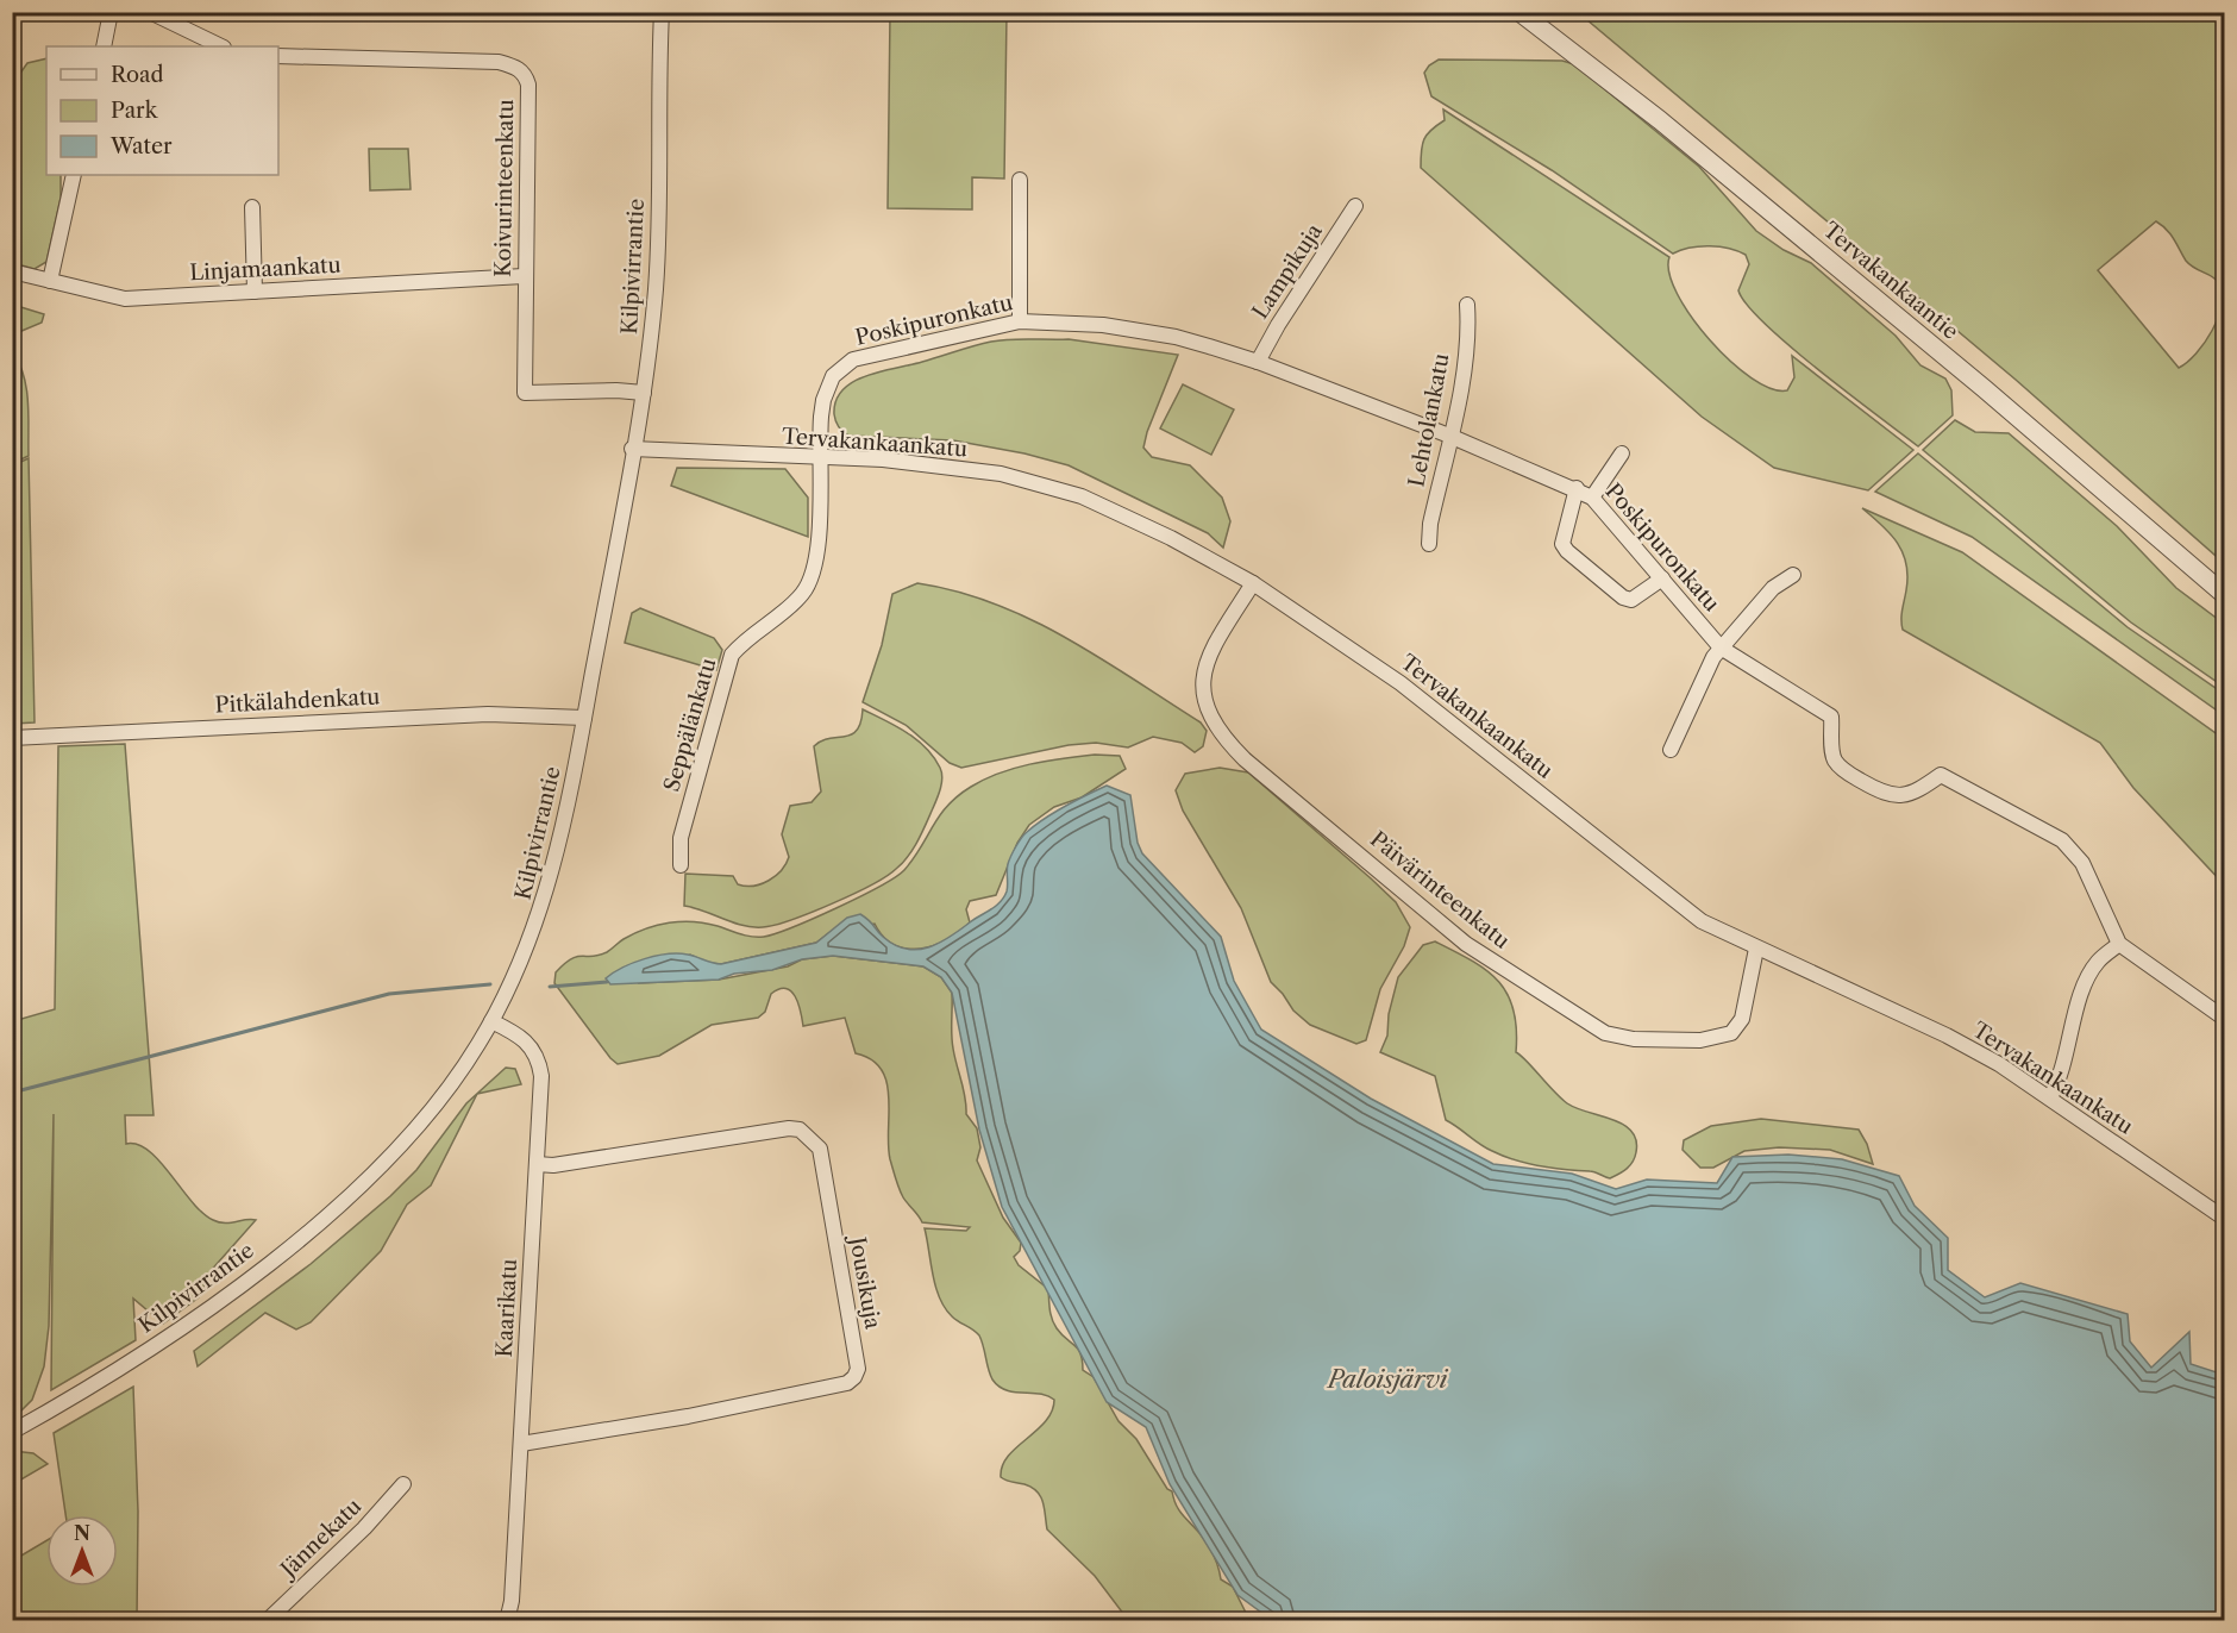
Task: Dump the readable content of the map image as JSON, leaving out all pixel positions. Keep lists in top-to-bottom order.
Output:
{
  "streets": {
    "street": [
      "Koivurinteenkatu",
      "Kilpivirrantie",
      "Linjamaankatu",
      "Lampikuja",
      "Tervakankaantie",
      "Poskipuronkatu",
      "Lehtolankatu",
      "Tervakankaankatu",
      "Pitkälahdenkatu",
      "Seppälänkatu",
      "Päivärinteenkatu",
      "Jousikuja",
      "Kaarikatu",
      "Jännekatu"
    ]
  },
  "crossings": [
    ["Koivurinteenkatu", "Kilpivirrantie"],
    ["Koivurinteenkatu", "Linjamaankatu"],
    ["Kilpivirrantie", "Tervakankaankatu"],
    ["Kilpivirrantie", "Pitkälahdenkatu"],
    ["Kilpivirrantie", "Kaarikatu"],
    ["Lampikuja", "Poskipuronkatu"],
    ["Poskipuronkatu", "Lehtolankatu"],
    ["Poskipuronkatu", "Tervakankaankatu"],
    ["Poskipuronkatu", "Seppälänkatu"],
    ["Tervakankaankatu", "Seppälänkatu"],
    ["Tervakankaankatu", "Päivärinteenkatu"],
    ["Jousikuja", "Kaarikatu"]
  ],
  "water": ["Paloisjärvi"],
  "legend": ["Road", "Park", "Water"],
  "north": "top"
}
